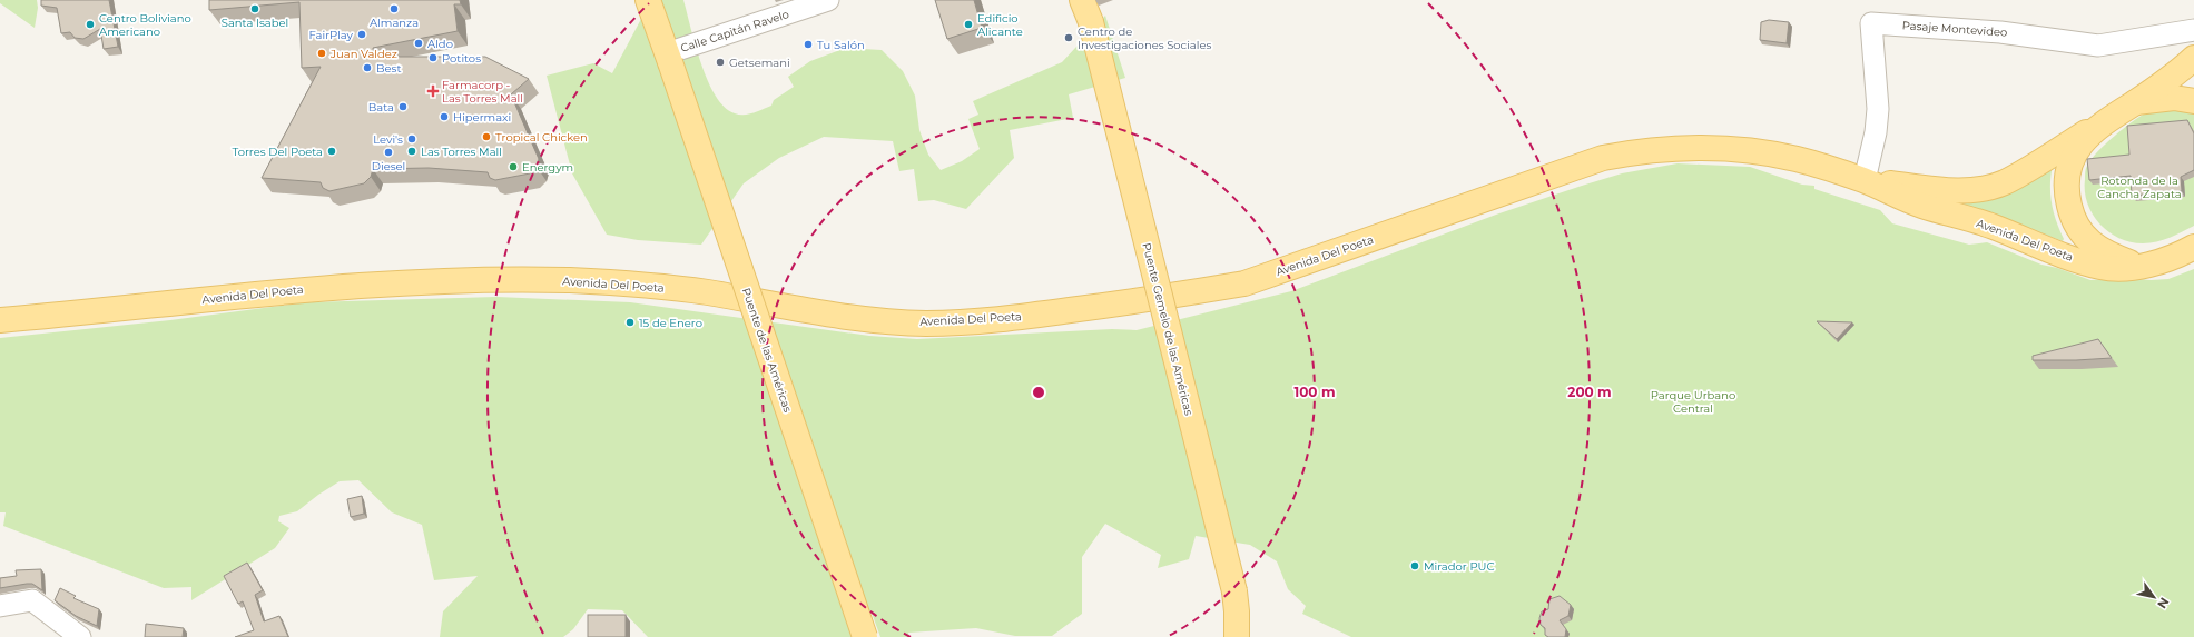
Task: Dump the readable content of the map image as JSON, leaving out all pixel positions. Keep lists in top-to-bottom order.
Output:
{
  "streets": {
    "main road": ["Avenida Del Poeta", "Puente Gemelo de las Américas", "Puente de las Américas"],
    "street": ["Pasaje Montevideo", "Calle Capitán Ravelo"]
  },
  "crossings": [
    ["Pasaje Montevideo", "Avenida Del Poeta"],
    ["Calle Capitán Ravelo", "Puente de las Américas"]
  ],
  "parks": ["Rotonda de la Cancha Zapata", "Parque Urbano Central"],
  "places": {
    "other": [
      "Santa Isabel",
      "Almanza",
      "Centro Boliviano Americano",
      "Edificio Alicante",
      "FairPlay",
      "Centro de Investigaciones Sociales",
      "Aldo",
      "Tu Salón",
      "Juan Valdez",
      "Potitos",
      "Getsemani",
      "Best",
      "Bata",
      "Hipermaxi",
      "Tropical Chicken",
      "Levi's",
      "Torres Del Poeta",
      "Las Torres Mall",
      "Diesel",
      "Energym",
      "15 de Enero",
      "Mirador PUC"
    ],
    "health": ["Farmacorp - Las Torres Mall"]
  },
  "north": "bottom right",
  "rings": ["100 m", "200 m"]
}
